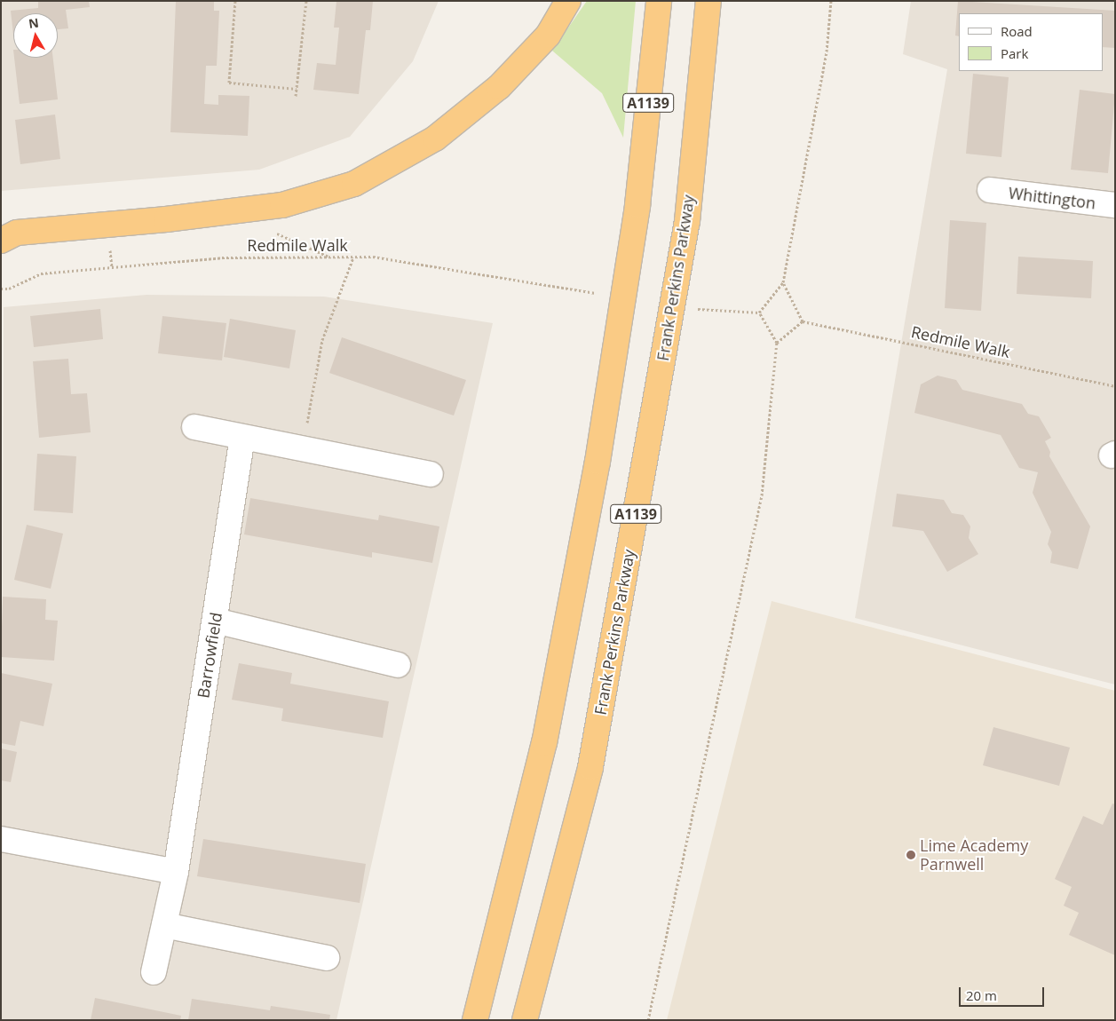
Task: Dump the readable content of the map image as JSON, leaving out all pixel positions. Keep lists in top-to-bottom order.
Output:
{
  "streets": {
    "highway": ["A1139", "Frank Perkins Parkway"],
    "street": ["Whittington", "Barrowfield"],
    "path": ["Redmile Walk"]
  },
  "places": ["Lime Academy Parnwell"],
  "legend": ["Road", "Park"],
  "scale_bar": "20 m",
  "north": "top"
}
